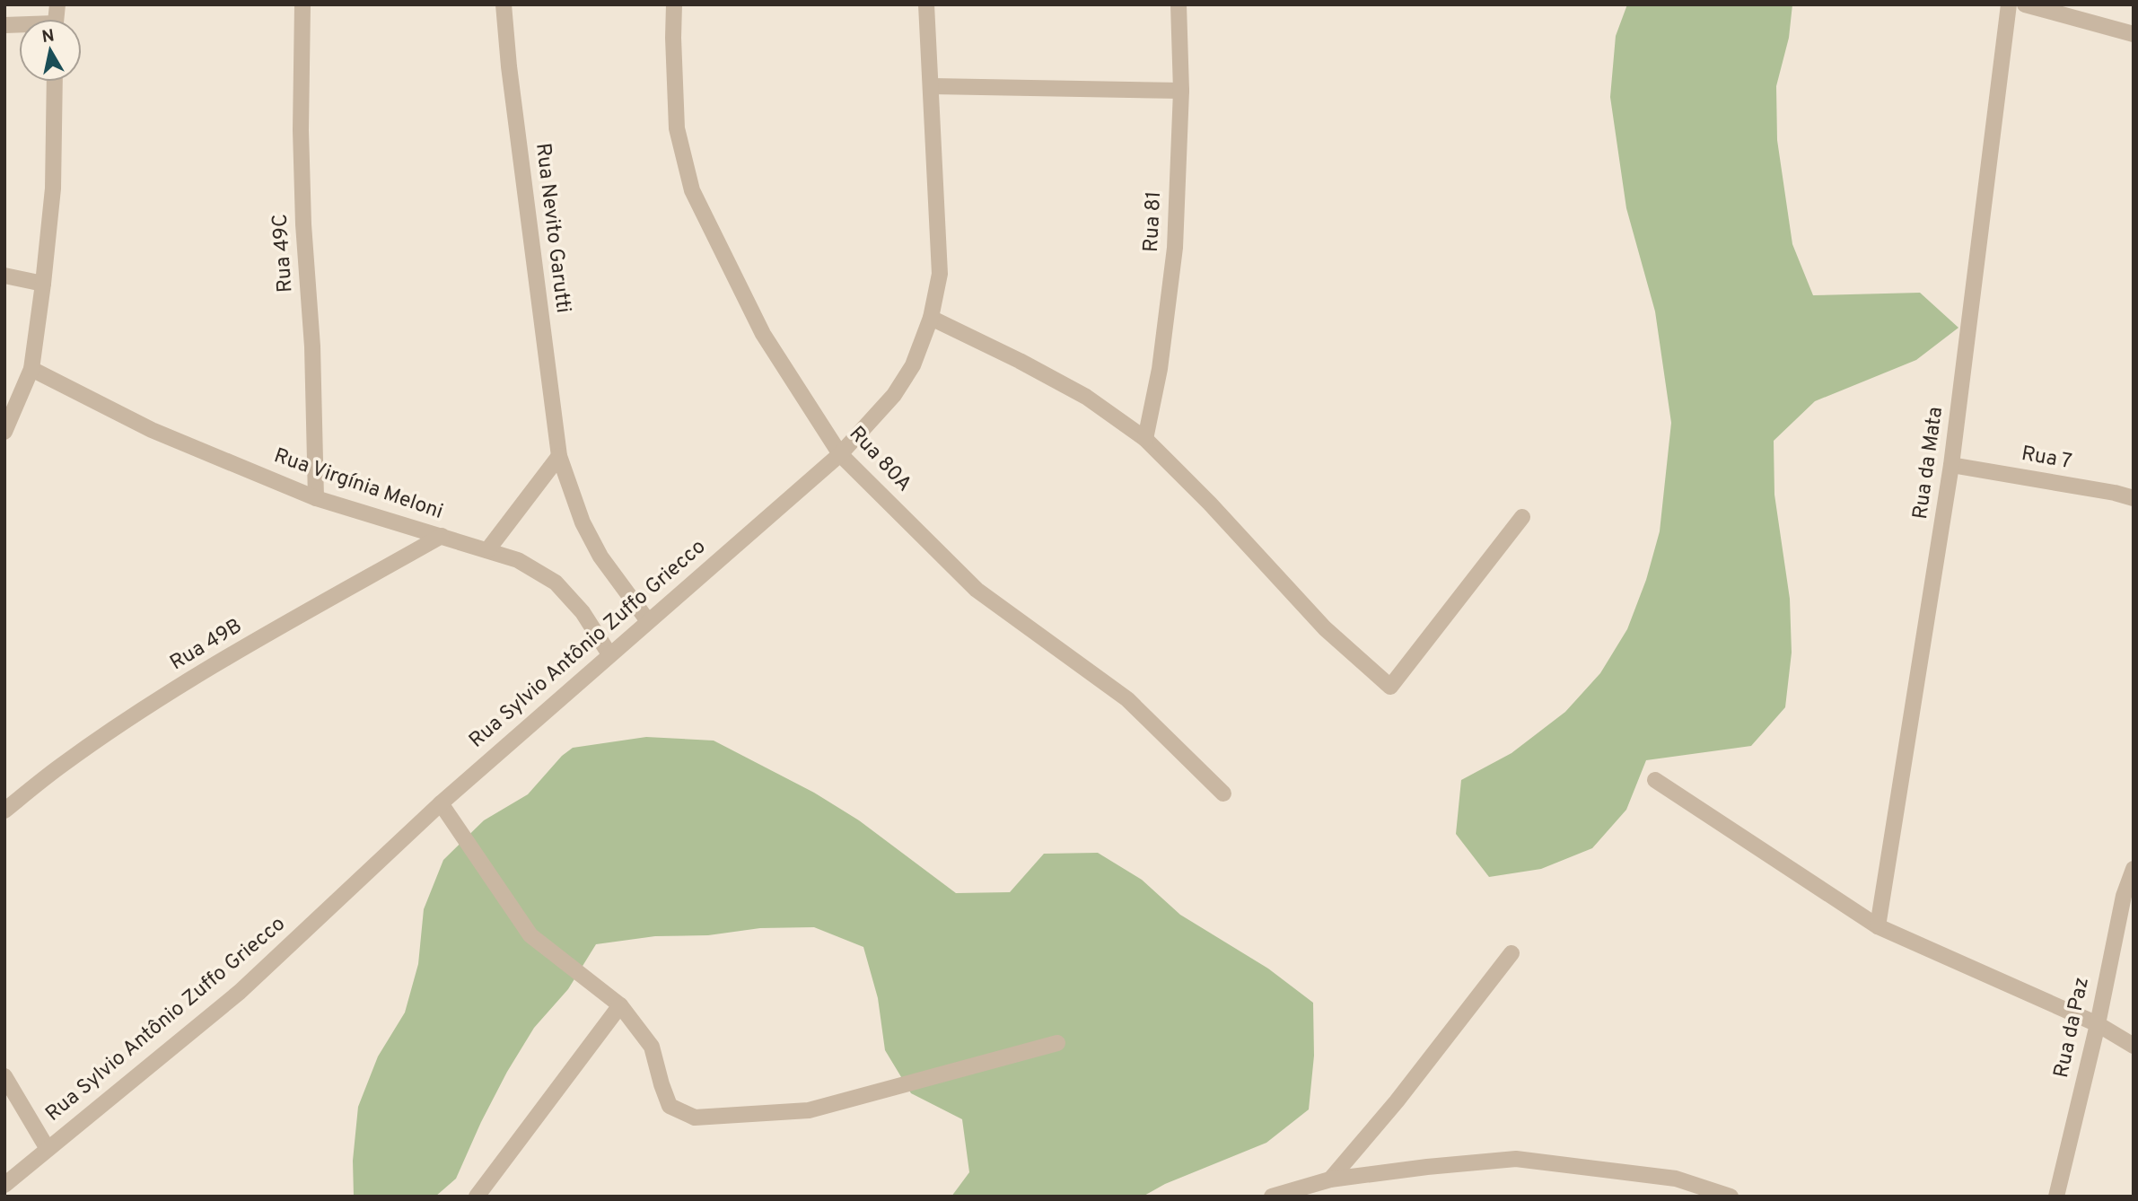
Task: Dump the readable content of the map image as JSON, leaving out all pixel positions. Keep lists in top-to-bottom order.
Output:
{
  "streets": {
    "street": [
      "Rua 81",
      "Rua Nevito Garutti",
      "Rua 49C",
      "Rua 7",
      "Rua 80A",
      "Rua da Mata",
      "Rua Virgínia Meloni",
      "Rua Sylvio Antônio Zuffo Griecco",
      "Rua 49B",
      "Rua da Paz"
    ]
  },
  "crossings": [
    ["Rua Nevito Garutti", "Rua Sylvio Antônio Zuffo Griecco"],
    ["Rua 49C", "Rua Virgínia Meloni"],
    ["Rua 7", "Rua da Mata"],
    ["Rua 80A", "Rua Sylvio Antônio Zuffo Griecco"],
    ["Rua Virgínia Meloni", "Rua Sylvio Antônio Zuffo Griecco"],
    ["Rua Virgínia Meloni", "Rua 49B"]
  ],
  "north": "top"
}
